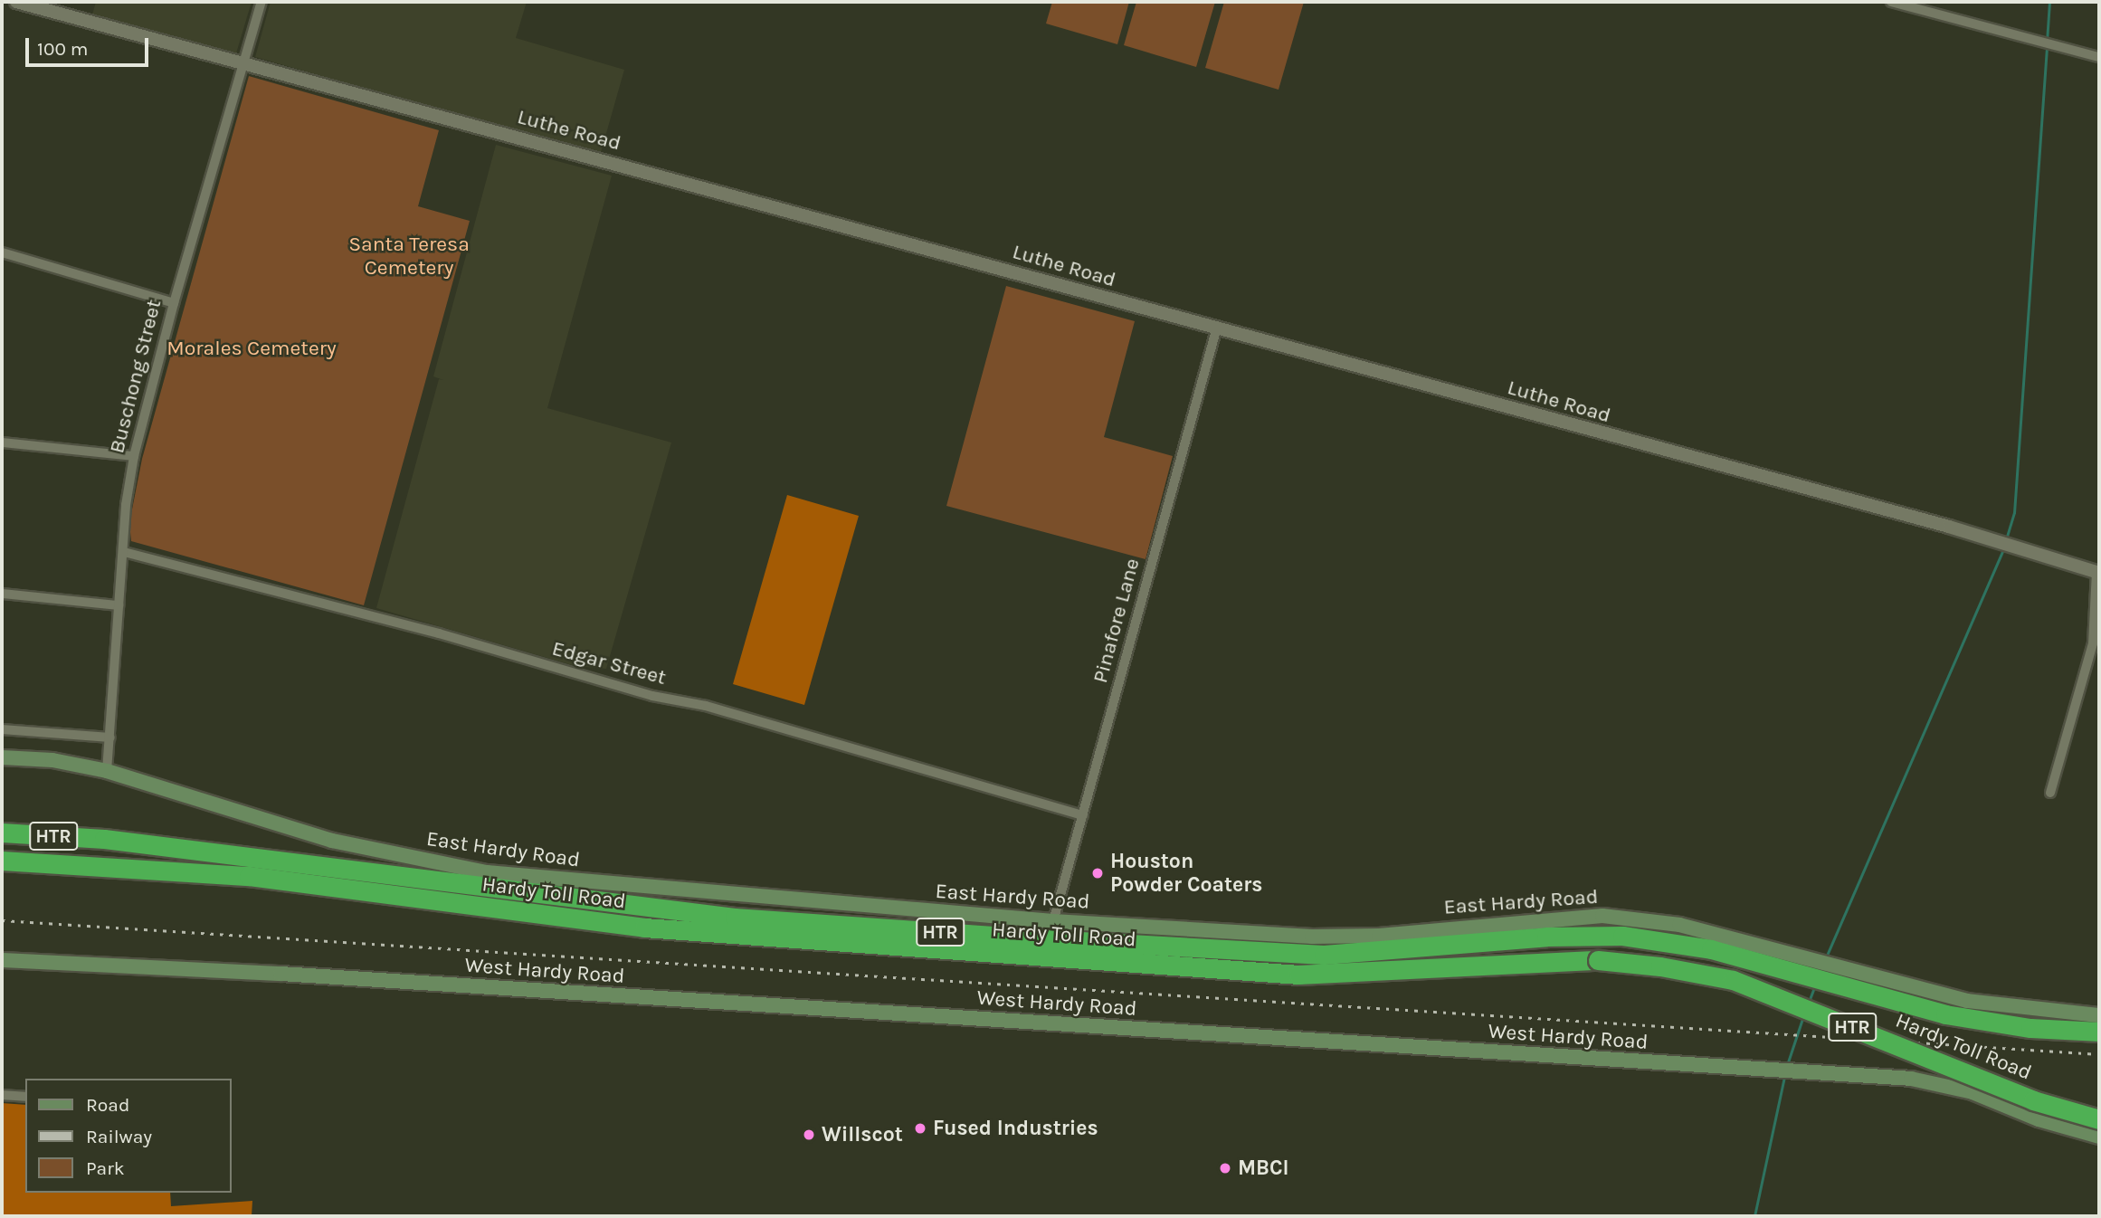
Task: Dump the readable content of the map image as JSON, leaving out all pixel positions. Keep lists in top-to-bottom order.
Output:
{
  "streets": {
    "highway": ["HTR", "Hardy Toll Road"],
    "main road": ["East Hardy Road", "West Hardy Road"],
    "street": [
      "Luthe Road",
      "Buschong Street",
      "Pinafore Lane",
      "Edgar Street"
    ]
  },
  "crossings": [
    ["Luthe Road", "Buschong Street"],
    ["Luthe Road", "Pinafore Lane"],
    ["Buschong Street", "Edgar Street"],
    ["Buschong Street", "East Hardy Road"],
    ["Pinafore Lane", "Edgar Street"],
    ["Pinafore Lane", "East Hardy Road"]
  ],
  "parks": ["Santa Teresa Cemetery", "Morales Cemetery"],
  "places": [
    "Houston Powder Coaters",
    "Fused Industries",
    "Willscot",
    "MBCI"
  ],
  "legend": ["Road", "Railway", "Park"],
  "scale_bar": "100 m"
}
